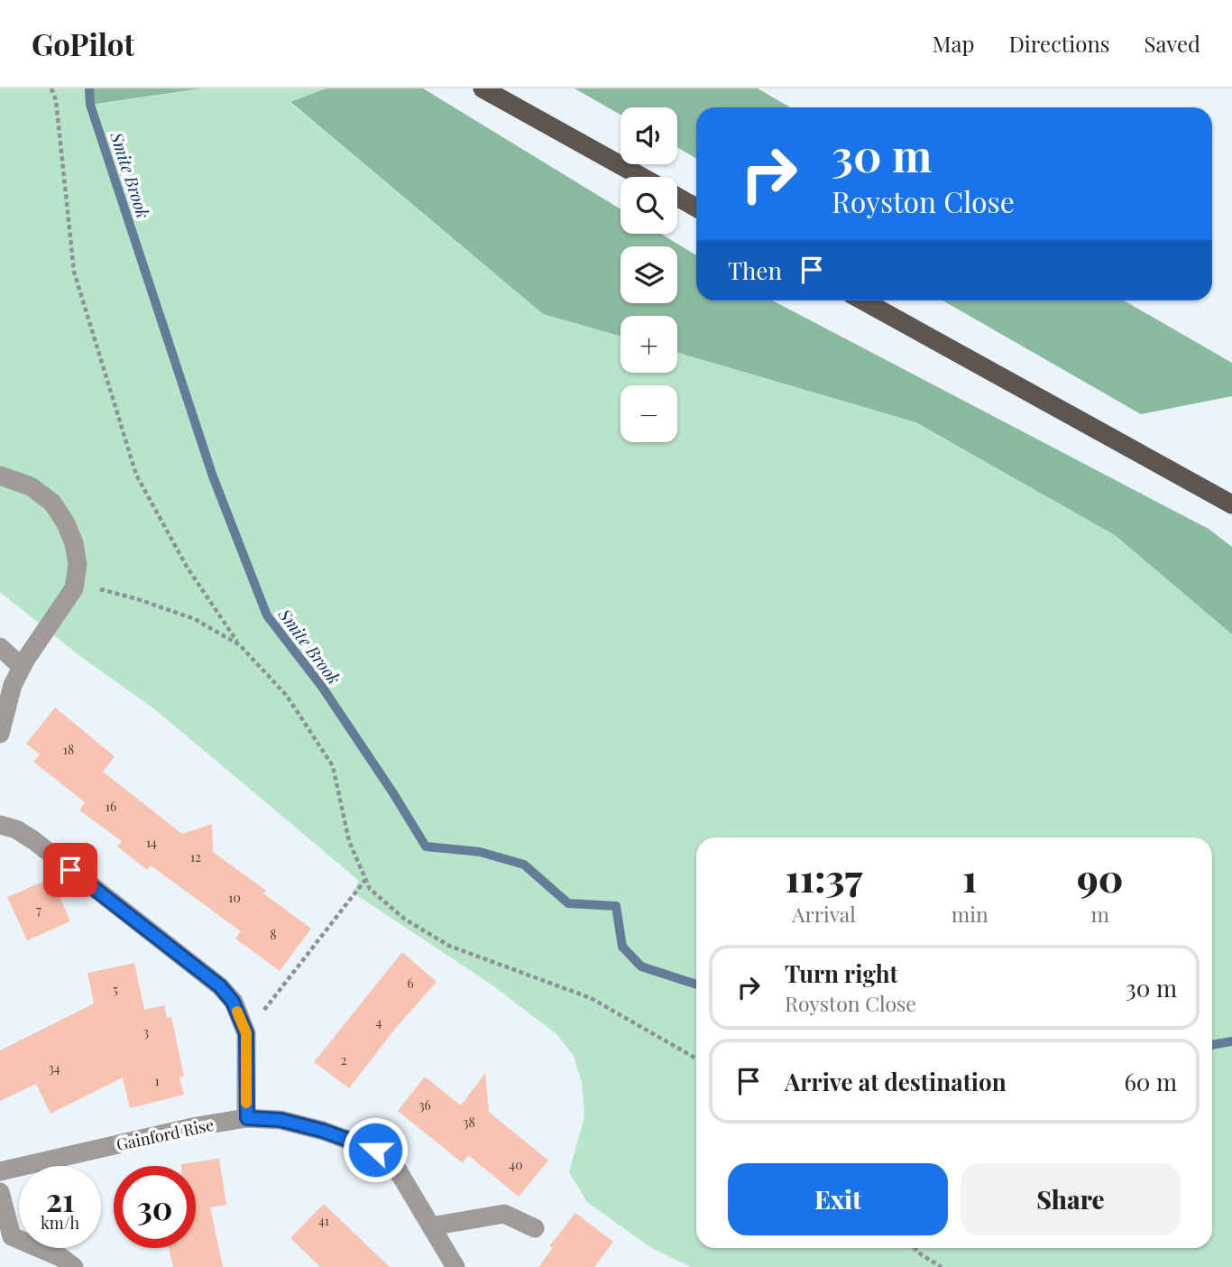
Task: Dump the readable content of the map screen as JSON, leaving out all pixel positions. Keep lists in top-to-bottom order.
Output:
{
  "streets": {
    "street": ["Gainford Rise"]
  },
  "water": ["Smite Brook"],
  "house_numbers": [
    "18",
    "16",
    "14",
    "12",
    "10",
    "7",
    "8",
    "6",
    "5",
    "4",
    "3",
    "2",
    "34",
    "1",
    "36",
    "38",
    "40",
    "41"
  ],
  "page": {
    "header": "GoPilot",
    "nav": ["Map", "Directions", "Saved"],
    "map_buttons": ["+", "−"],
    "turn": ["30 m", "Royston Close"],
    "then": "Then",
    "eta": [
      "11:37",
      "Arrival",
      "1",
      "min",
      "90",
      "m"
    ],
    "list": [
      {
        "name": "Turn right",
        "note": "Royston Close",
        "value": "30 m"
      },
      {
        "name": "Arrive at destination",
        "value": "60 m"
      }
    ],
    "buttons": ["Exit", "Share"],
    "speed": "21 km/h",
    "limit": "30"
  }
}
